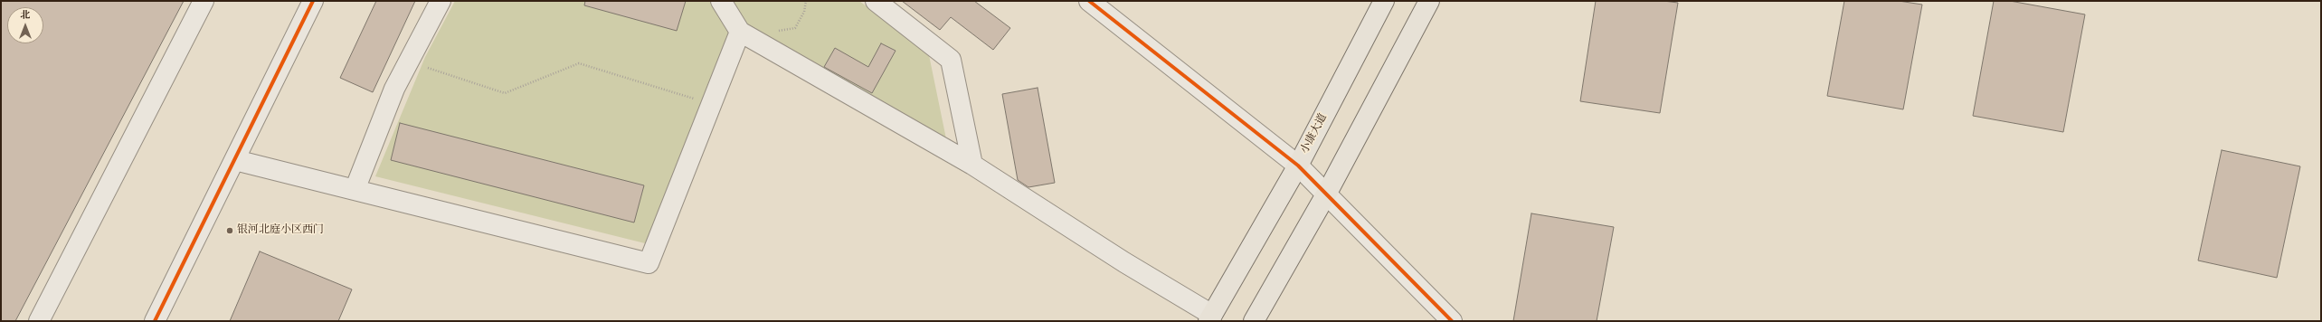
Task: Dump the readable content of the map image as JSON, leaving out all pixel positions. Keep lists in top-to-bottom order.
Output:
{
  "streets": {
    "main road": ["小康大道"]
  },
  "places": ["银河北庭小区西门"],
  "north": "top"
}
